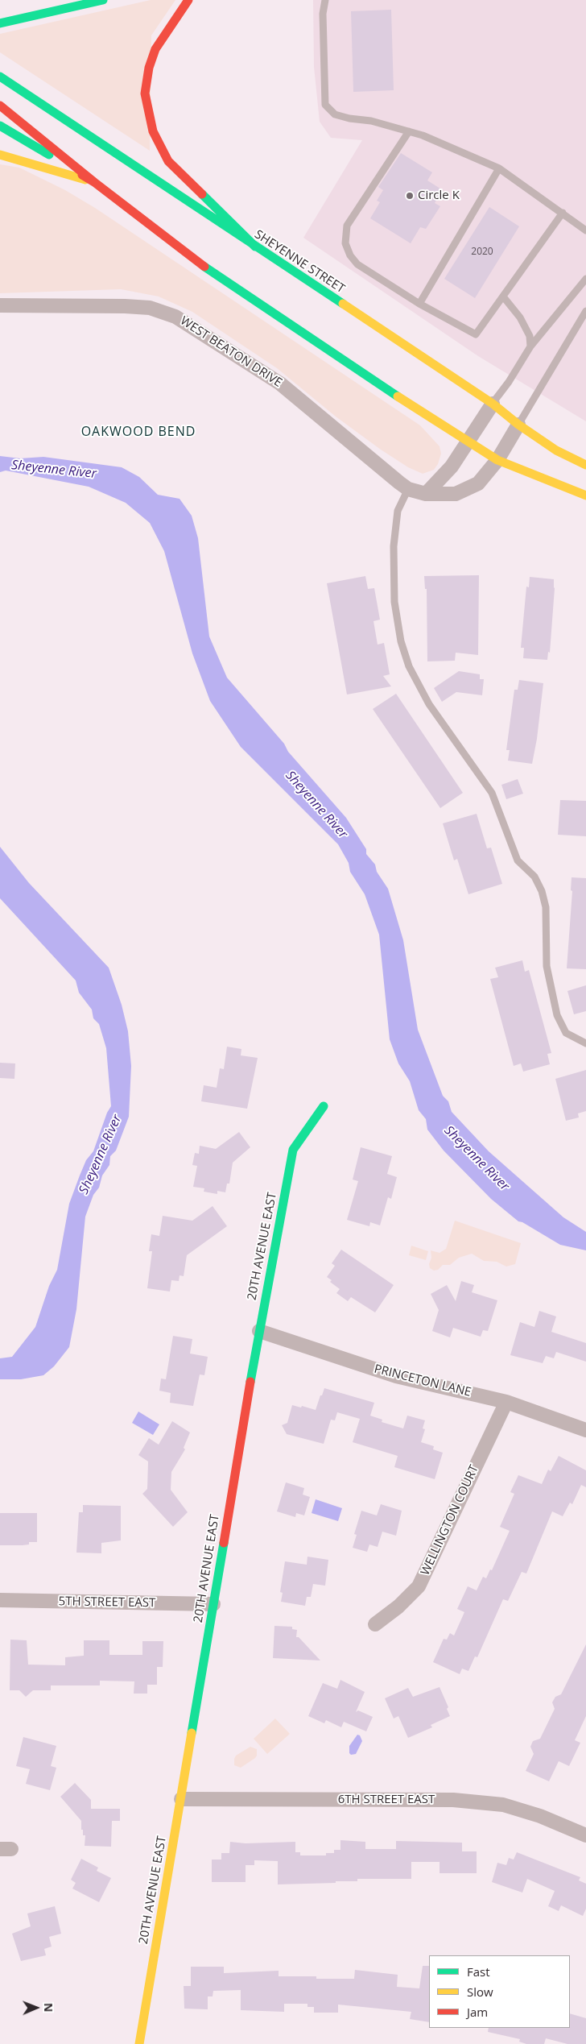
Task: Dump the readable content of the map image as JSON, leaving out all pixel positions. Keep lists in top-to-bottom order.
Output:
{
  "streets": {
    "main road": ["SHEYENNE STREET", "20TH AVENUE EAST"],
    "street": [
      "WEST BEATON DRIVE",
      "PRINCETON LANE",
      "WELLINGTON COURT",
      "5TH STREET EAST",
      "6TH STREET EAST"
    ]
  },
  "crossings": [
    ["SHEYENNE STREET", "WEST BEATON DRIVE"],
    ["20TH AVENUE EAST", "PRINCETON LANE"],
    ["20TH AVENUE EAST", "5TH STREET EAST"],
    ["20TH AVENUE EAST", "6TH STREET EAST"],
    ["PRINCETON LANE", "WELLINGTON COURT"]
  ],
  "districts": ["OAKWOOD BEND"],
  "water": ["Sheyenne River"],
  "places": ["Circle K"],
  "house_numbers": ["2020"],
  "legend": ["Fast", "Slow", "Jam"],
  "north": "right"
}
